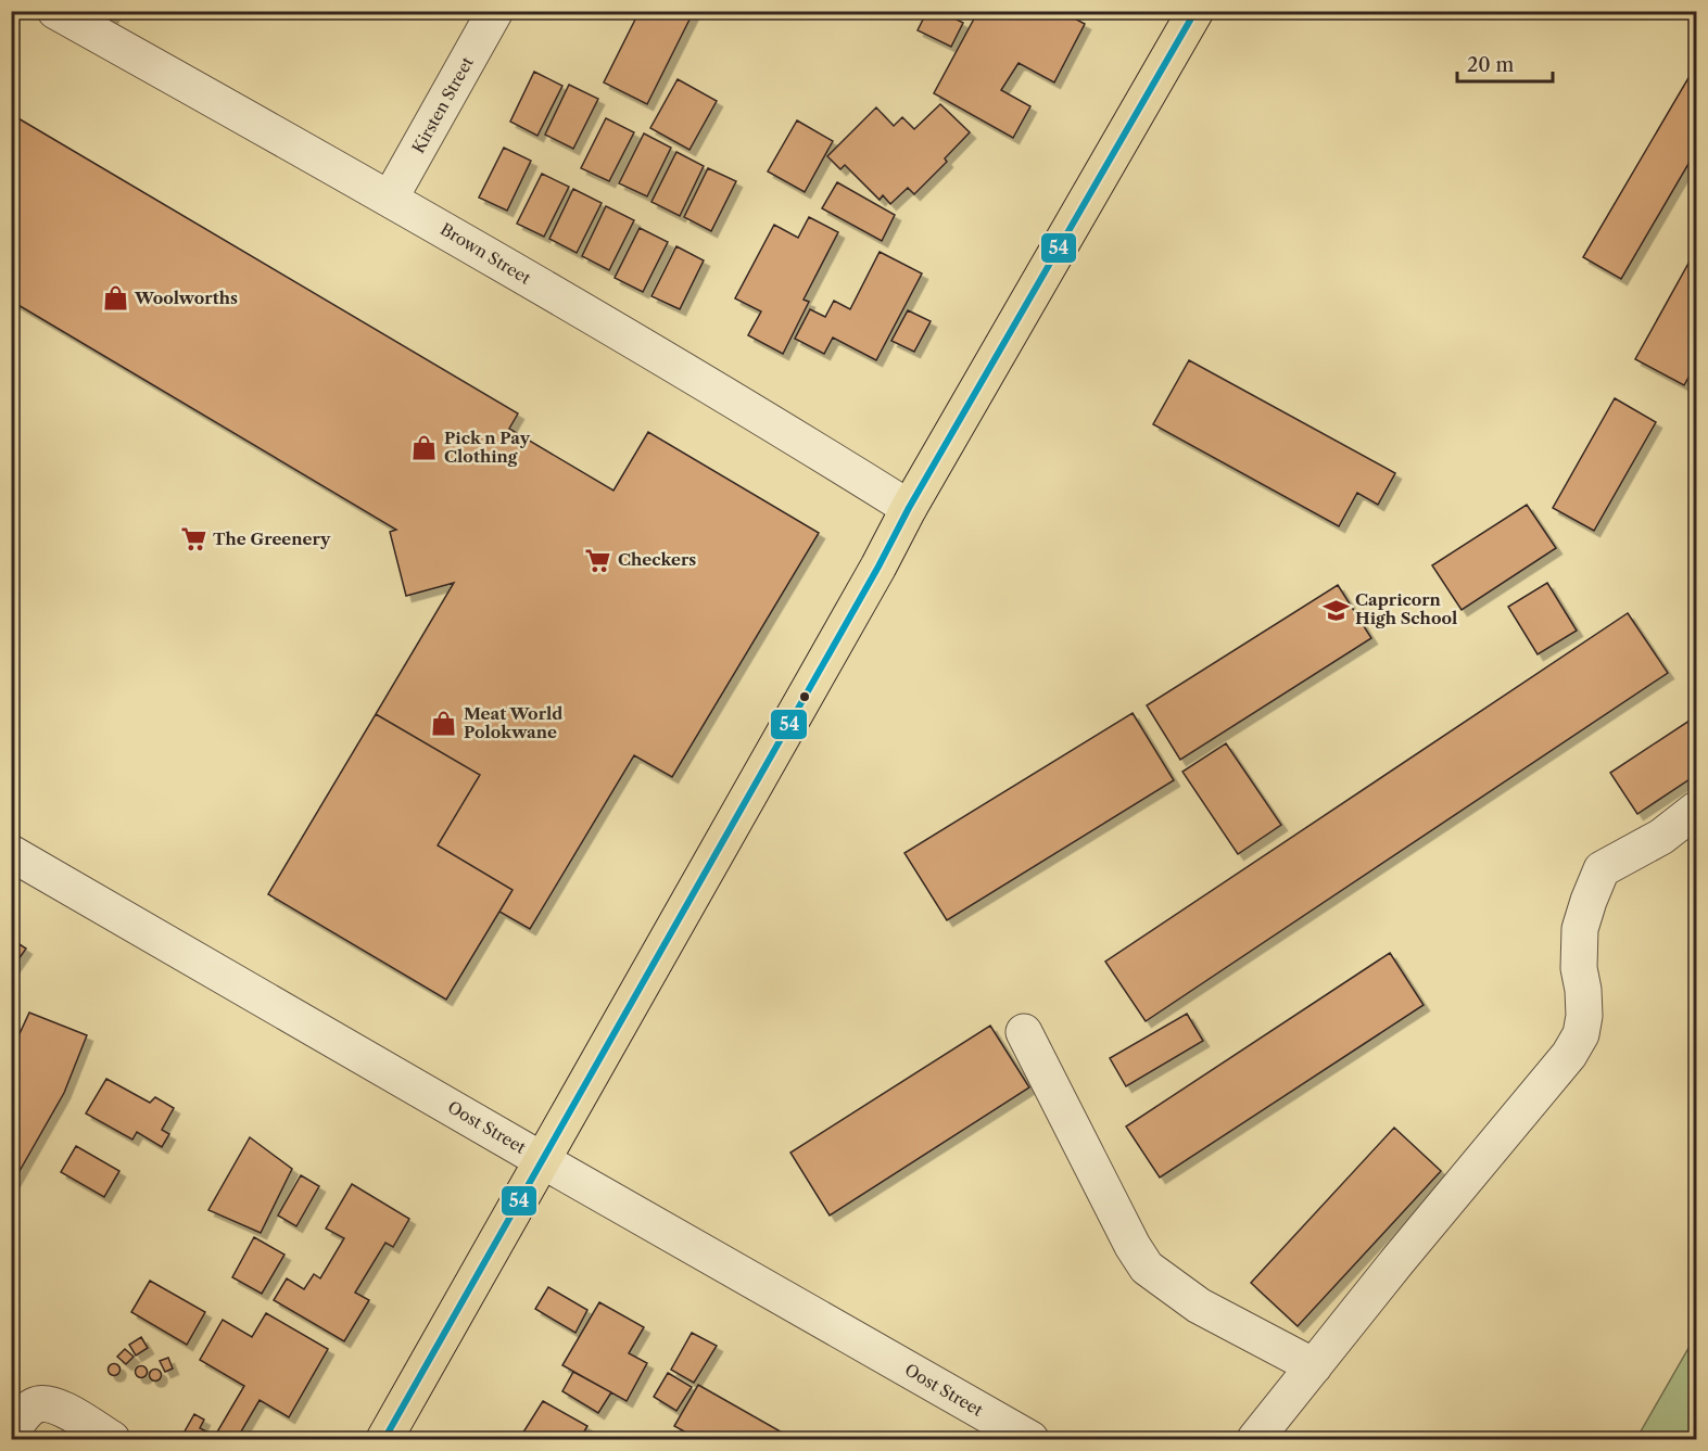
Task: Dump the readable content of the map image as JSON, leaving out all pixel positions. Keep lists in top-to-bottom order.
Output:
{
  "streets": {
    "street": ["Kirsten Street", "Brown Street", "Oost Street"]
  },
  "crossings": [
    ["Kirsten Street", "Brown Street"]
  ],
  "places": {
    "shop": ["Woolworths", "Pick n Pay Clothing", "Meat World Polokwane"],
    "supermarket": ["The Greenery", "Checkers"],
    "school or university": ["Capricorn High School"]
  },
  "lines": ["transit line 54"],
  "scale_bar": "20 m"
}
